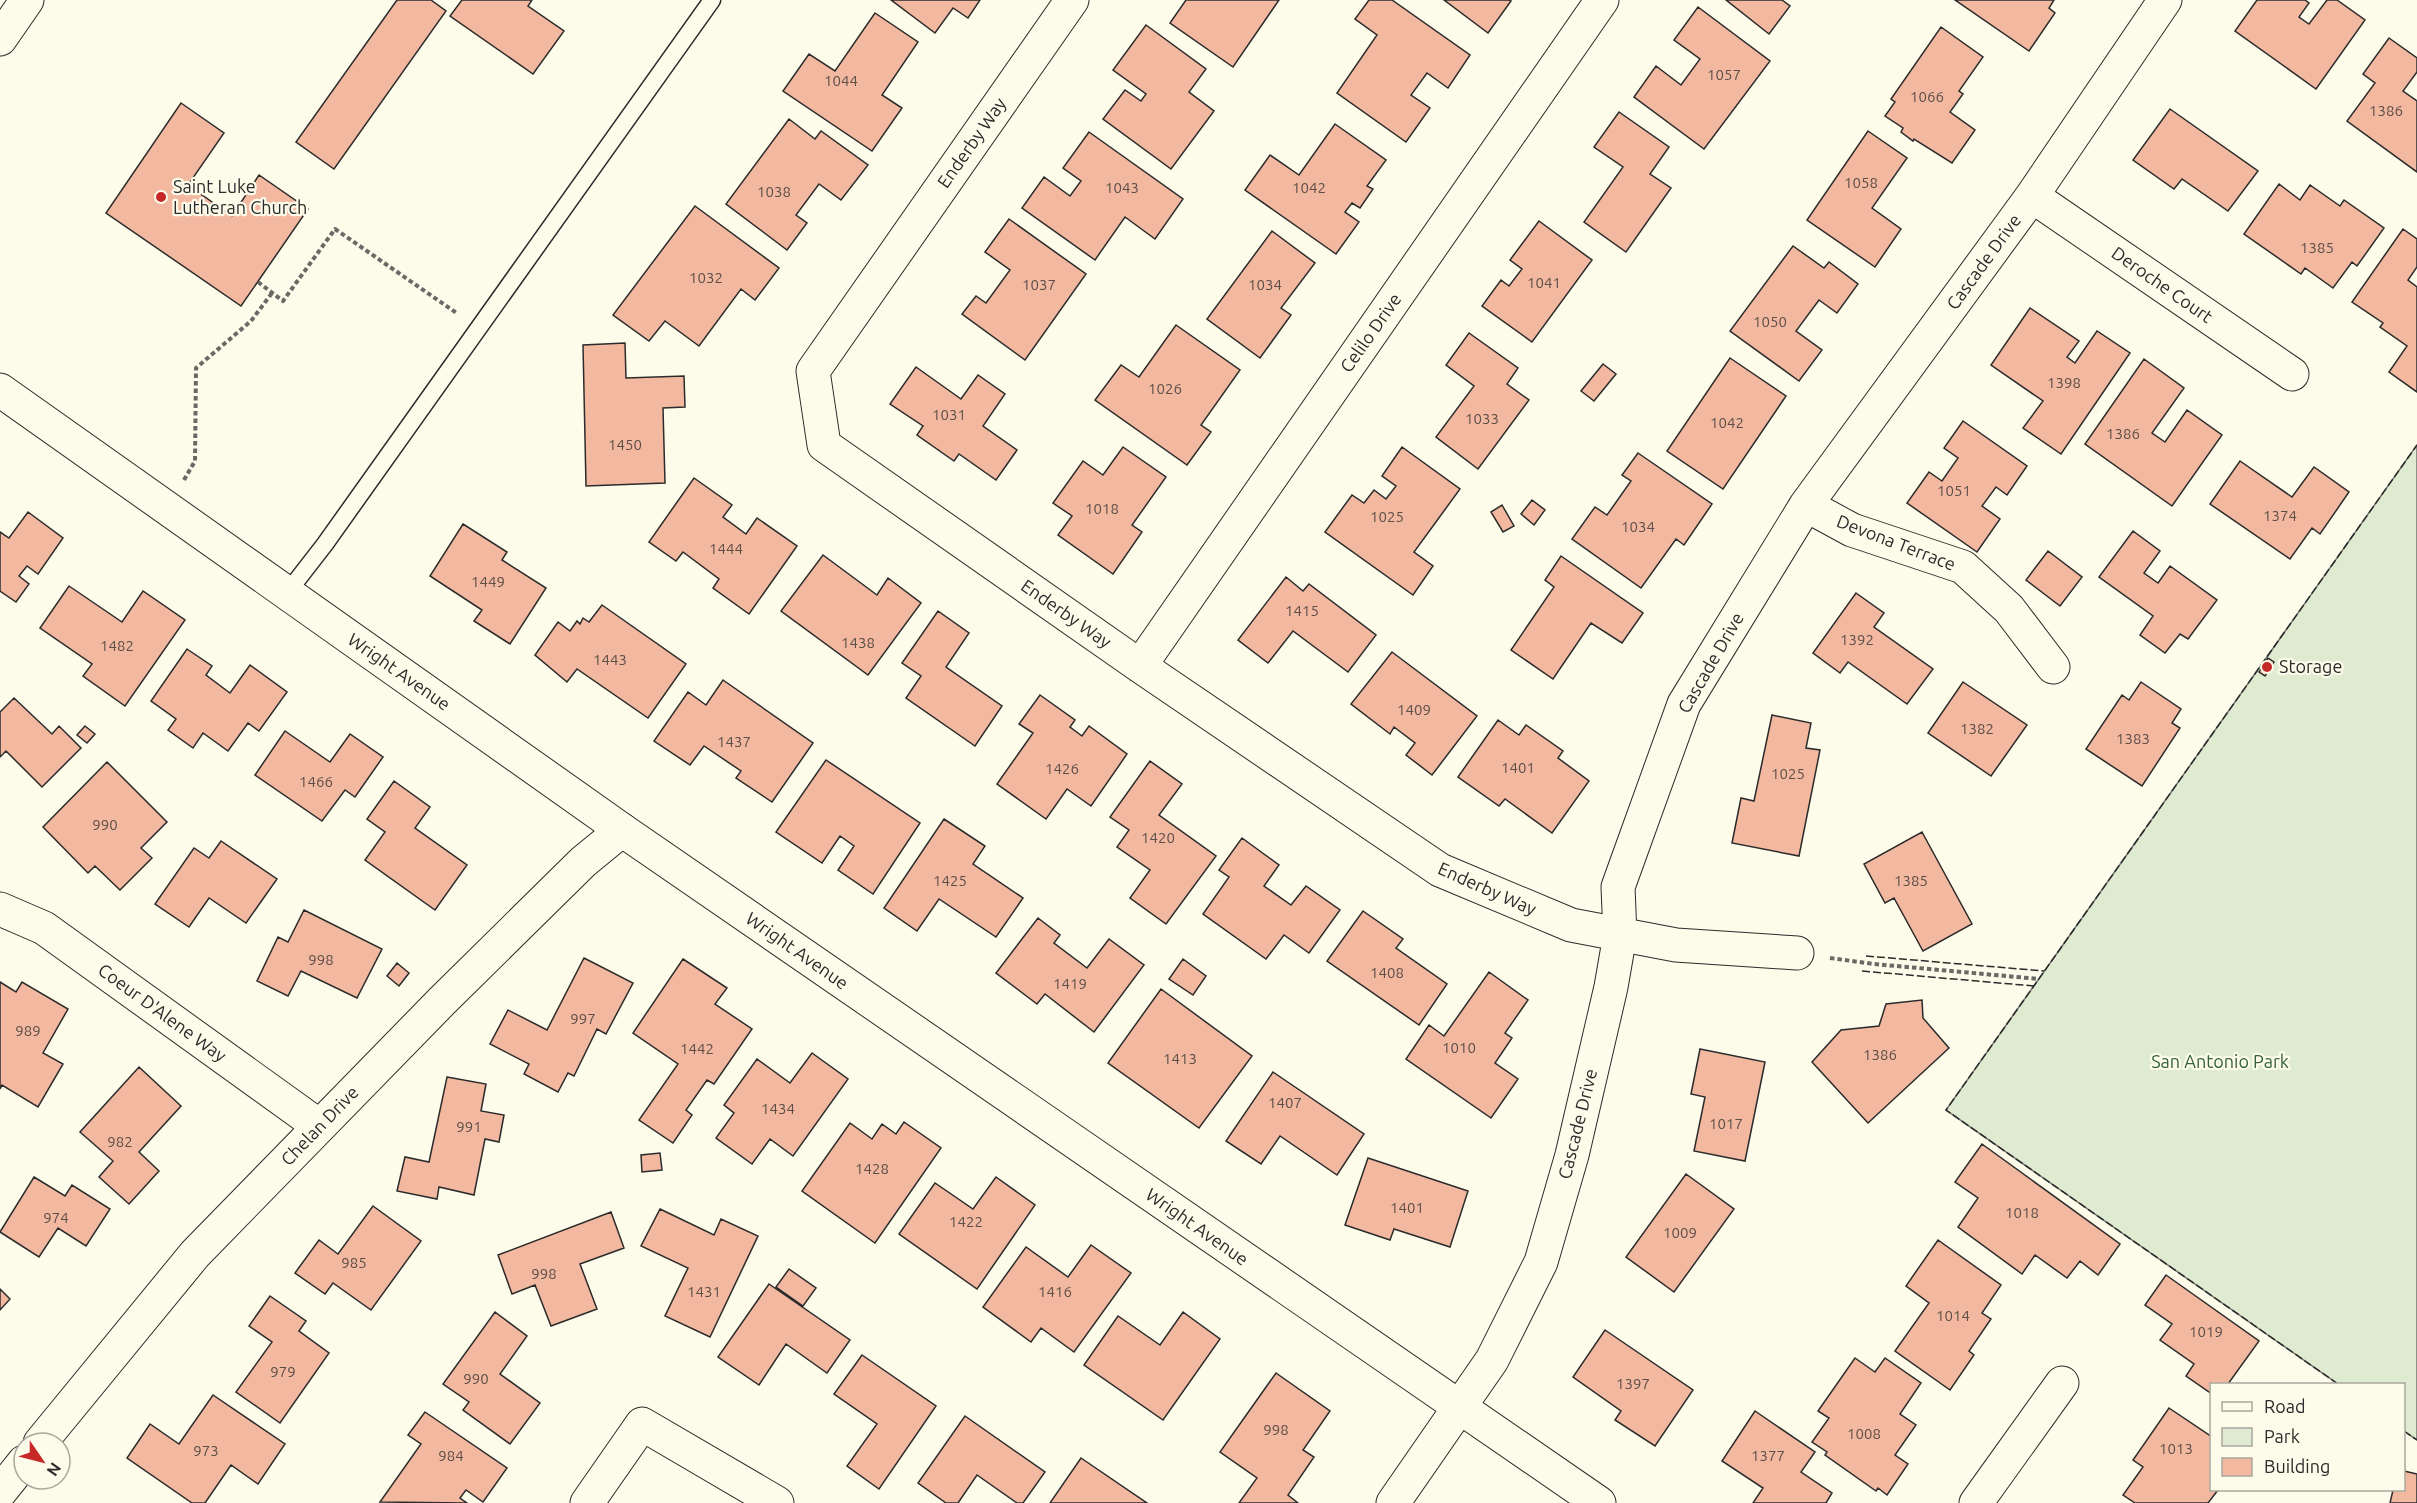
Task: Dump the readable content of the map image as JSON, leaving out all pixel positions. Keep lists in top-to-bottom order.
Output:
{
  "streets": {
    "street": [
      "Enderby Way",
      "Cascade Drive",
      "Deroche Court",
      "Celilo Drive",
      "Devona Terrace",
      "Wright Avenue",
      "Coeur D'Alene Way",
      "Chelan Drive"
    ]
  },
  "crossings": [
    ["Enderby Way", "Cascade Drive"],
    ["Enderby Way", "Celilo Drive"],
    ["Cascade Drive", "Deroche Court"],
    ["Cascade Drive", "Devona Terrace"],
    ["Cascade Drive", "Wright Avenue"],
    ["Wright Avenue", "Chelan Drive"],
    ["Coeur D'Alene Way", "Chelan Drive"]
  ],
  "parks": ["San Antonio Park"],
  "places": ["Saint Luke Lutheran Church", "Storage"],
  "house_numbers": [
    "1057",
    "1044",
    "1066",
    "1386",
    "1058",
    "1043",
    "1042",
    "1038",
    "1385",
    "1032",
    "1041",
    "1037",
    "1034",
    "1050",
    "1398",
    "1026",
    "1031",
    "1033",
    "1042",
    "1386",
    "1450",
    "1051",
    "1018",
    "1374",
    "1025",
    "1034",
    "1444",
    "1449",
    "1415",
    "1392",
    "1438",
    "1482",
    "1443",
    "1409",
    "1382",
    "1383",
    "1437",
    "1401",
    "1426",
    "1025",
    "1466",
    "990",
    "1420",
    "1425",
    "1385",
    "998",
    "1408",
    "1419",
    "997",
    "989",
    "1010",
    "1442",
    "1386",
    "1413",
    "1407",
    "1434",
    "1017",
    "991",
    "982",
    "1428",
    "1401",
    "1018",
    "974",
    "1422",
    "1009",
    "985",
    "998",
    "1431",
    "1416",
    "1014",
    "1019",
    "979",
    "990",
    "1397",
    "998",
    "1008",
    "1013",
    "973",
    "984",
    "1377"
  ],
  "legend": ["Road", "Park", "Building"],
  "north": "bottom right"
}
